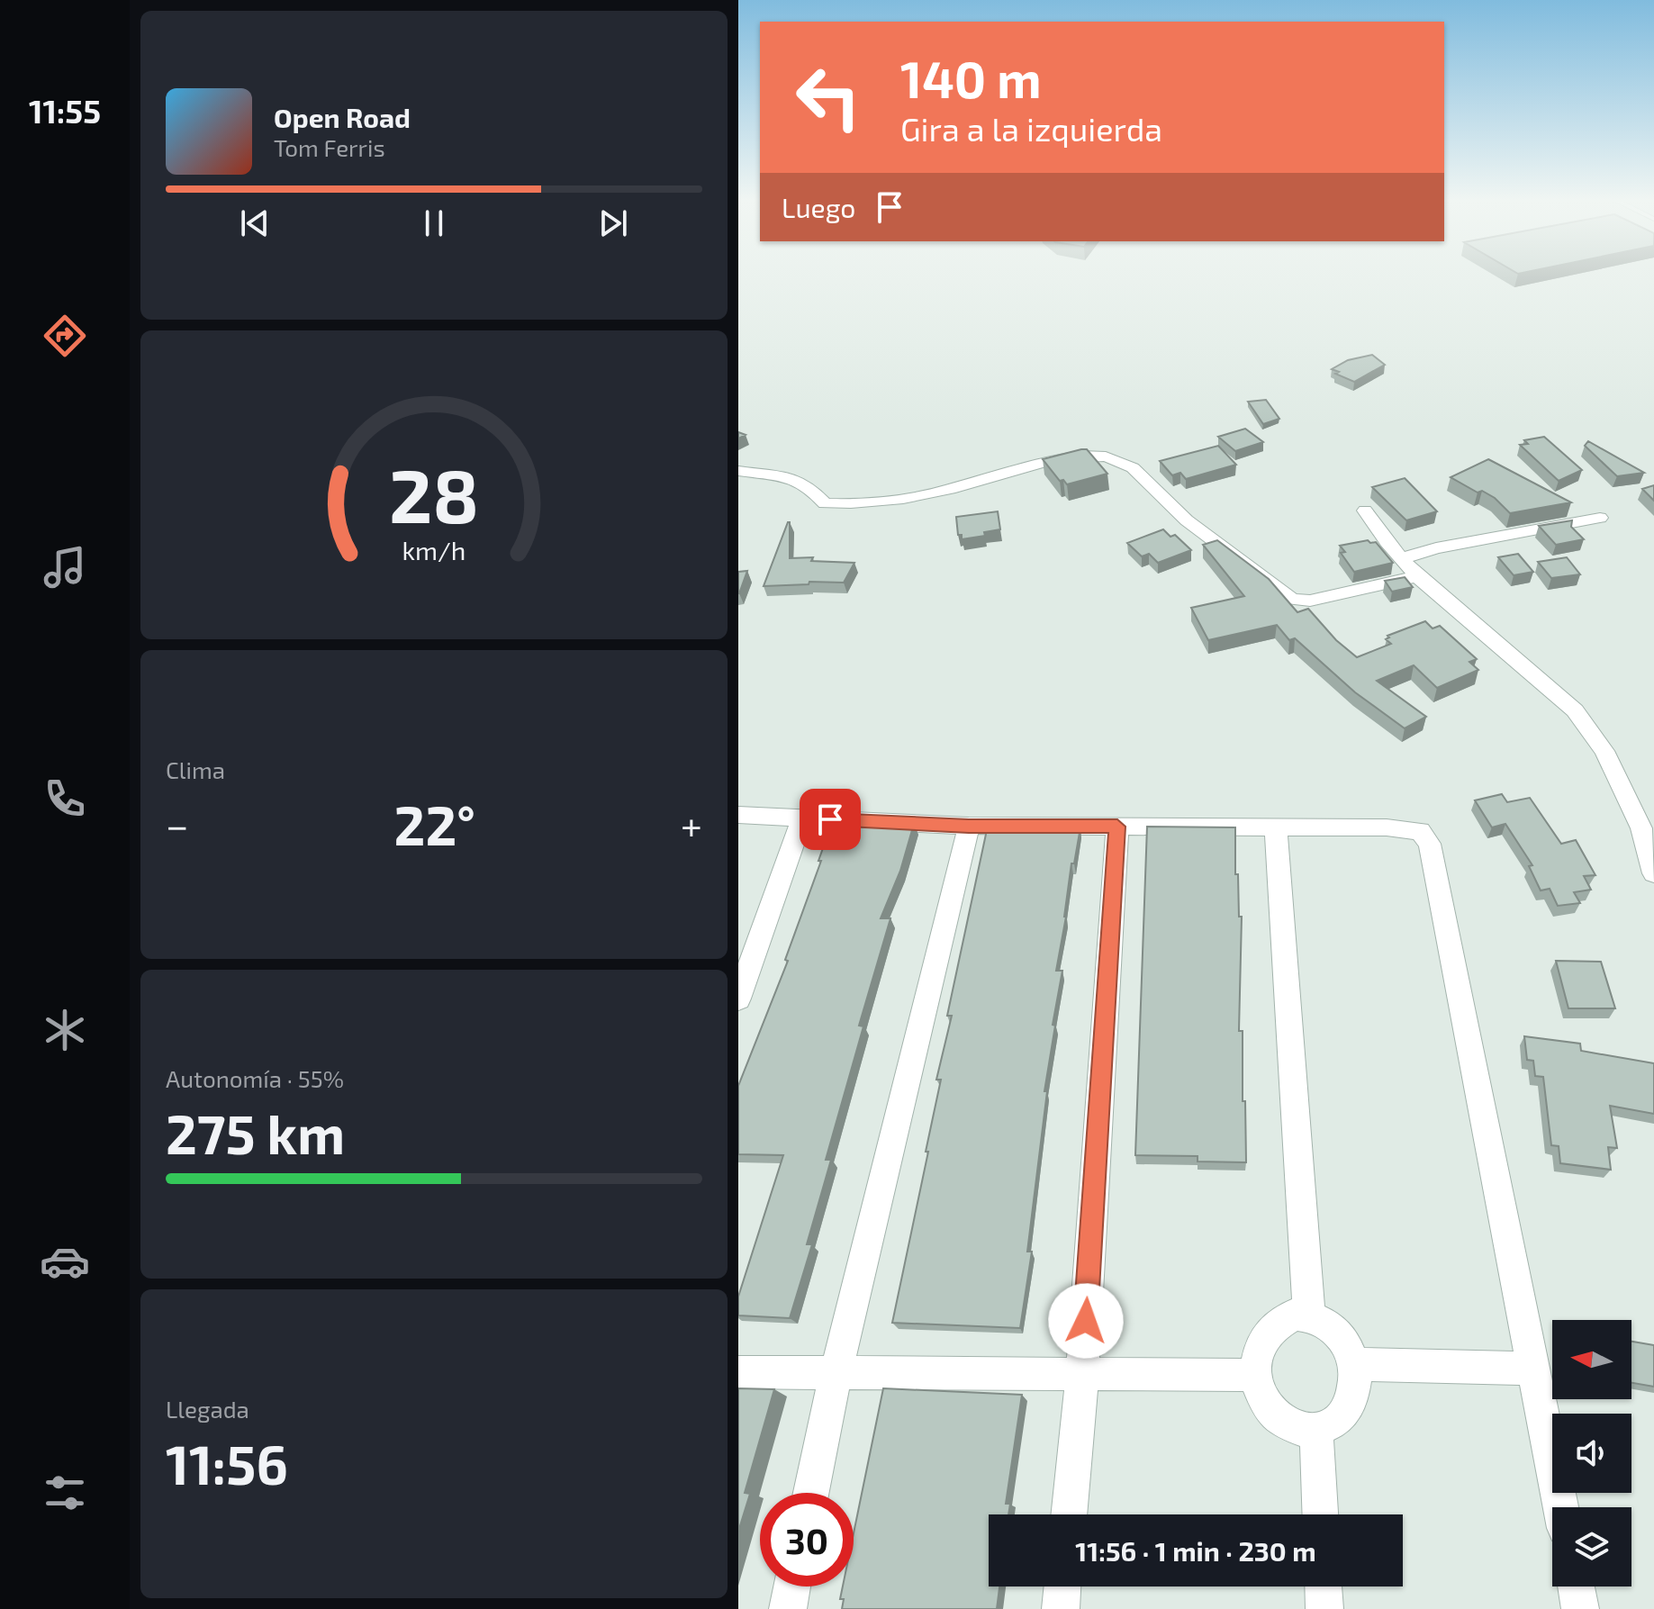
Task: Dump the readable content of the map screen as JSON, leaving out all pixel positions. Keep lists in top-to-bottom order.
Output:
{
  "north": "left",
  "page": {
    "tabs": "11:55",
    "turn": ["140 m", "Gira a la izquierda"],
    "song": ["Open Road", "Tom Ferris"],
    "then": "Luego",
    "tile": [
      "Clima",
      ["Autonomía · 55%", "275 km"],
      ["Llegada", "11:56"]
    ],
    "heat": ["−", "22°", "+"],
    "limit": "30",
    "trip": "11:56 · 1 min · 230 m",
    "gauge": ["28", "km/h"]
  }
}
